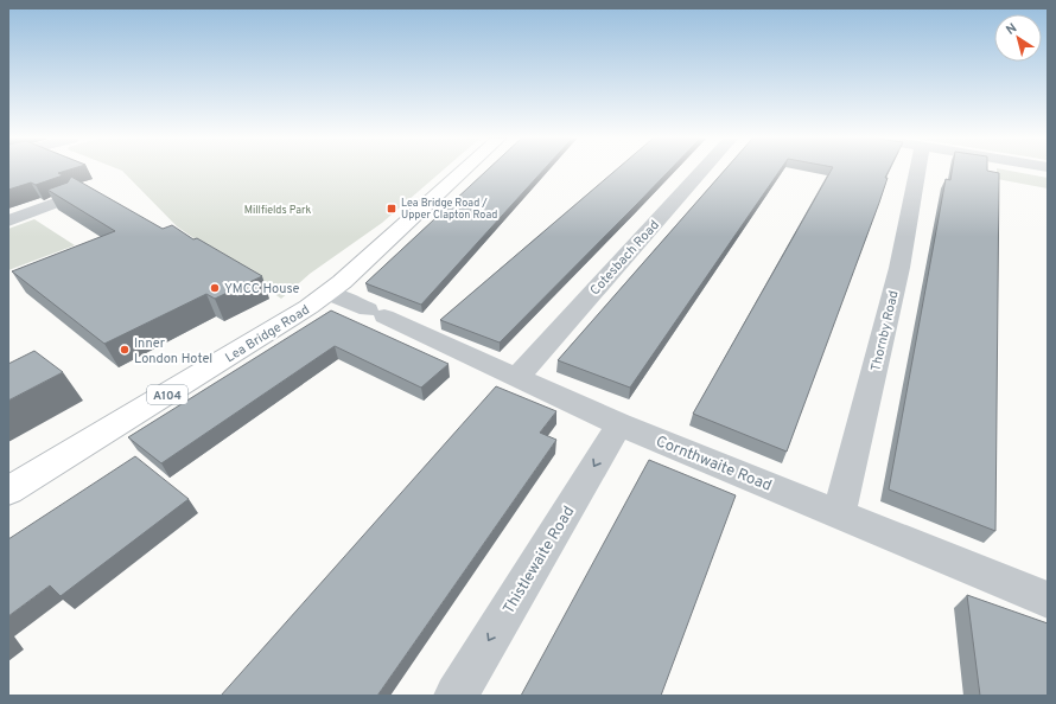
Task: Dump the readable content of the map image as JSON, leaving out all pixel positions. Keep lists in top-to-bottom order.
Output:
{
  "streets": {
    "main road": ["Lea Bridge Road", "A104"],
    "street": [
      "Cotesbach Road",
      "Thornby Road",
      "Cornthwaite Road",
      "Thistlewaite Road"
    ]
  },
  "crossings": [
    ["Cotesbach Road", "Cornthwaite Road"],
    ["Thornby Road", "Cornthwaite Road"],
    ["Lea Bridge Road", "Cornthwaite Road"],
    ["Cornthwaite Road", "Thistlewaite Road"]
  ],
  "one_way": ["Thistlewaite Road"],
  "parks": ["Millfields Park"],
  "places": {
    "transit": ["Lea Bridge Road / Upper Clapton Road"],
    "other": ["YMCC House", "Inner London Hotel"]
  },
  "north": "top left"
}
